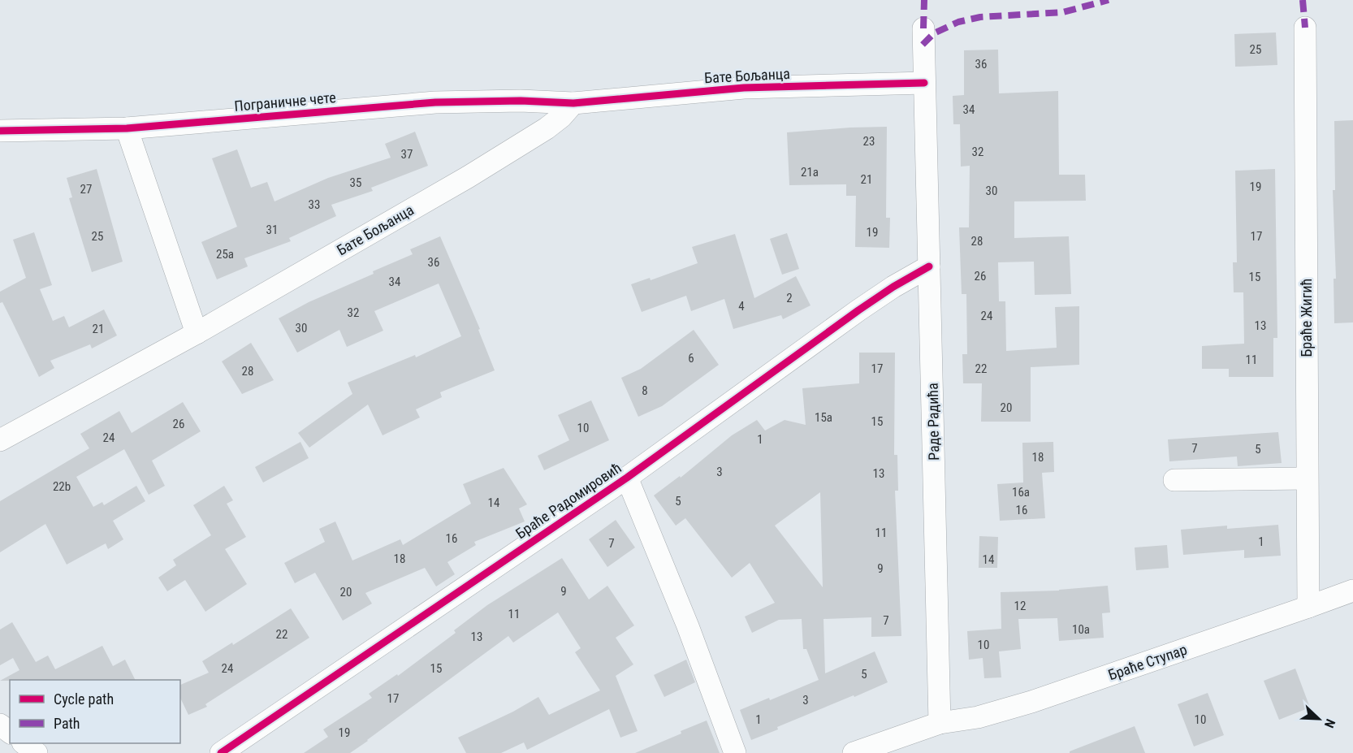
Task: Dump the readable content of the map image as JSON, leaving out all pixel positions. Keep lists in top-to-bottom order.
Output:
{
  "streets": {
    "street": [
      "Бате Бољанца",
      "Пограничне чете",
      "Браће Жигић",
      "Раде Радића",
      "Браће Радомировић",
      "Браће Ступар"
    ]
  },
  "crossings": [
    ["Бате Бољанца", "Пограничне чете"],
    ["Бате Бољанца", "Раде Радића"],
    ["Браће Жигић", "Браће Ступар"],
    ["Раде Радића", "Браће Радомировић"],
    ["Раде Радића", "Браће Ступар"]
  ],
  "house_numbers": [
    "25",
    "36",
    "34",
    "23",
    "32",
    "37",
    "21a",
    "21",
    "35",
    "19",
    "27",
    "30",
    "33",
    "31",
    "19",
    "25",
    "17",
    "28",
    "25a",
    "36",
    "26",
    "15",
    "34",
    "2",
    "4",
    "32",
    "24",
    "13",
    "30",
    "21",
    "6",
    "11",
    "17",
    "22",
    "28",
    "8",
    "20",
    "15a",
    "15",
    "26",
    "10",
    "24",
    "1",
    "7",
    "5",
    "18",
    "3",
    "13",
    "22b",
    "16a",
    "5",
    "14",
    "16",
    "11",
    "16",
    "1",
    "7",
    "18",
    "14",
    "9",
    "9",
    "20",
    "12",
    "11",
    "7",
    "10a",
    "22",
    "13",
    "10",
    "24",
    "15",
    "5",
    "17",
    "3",
    "1",
    "10",
    "19"
  ],
  "legend": ["Cycle path", "Path"],
  "north": "bottom right"
}
